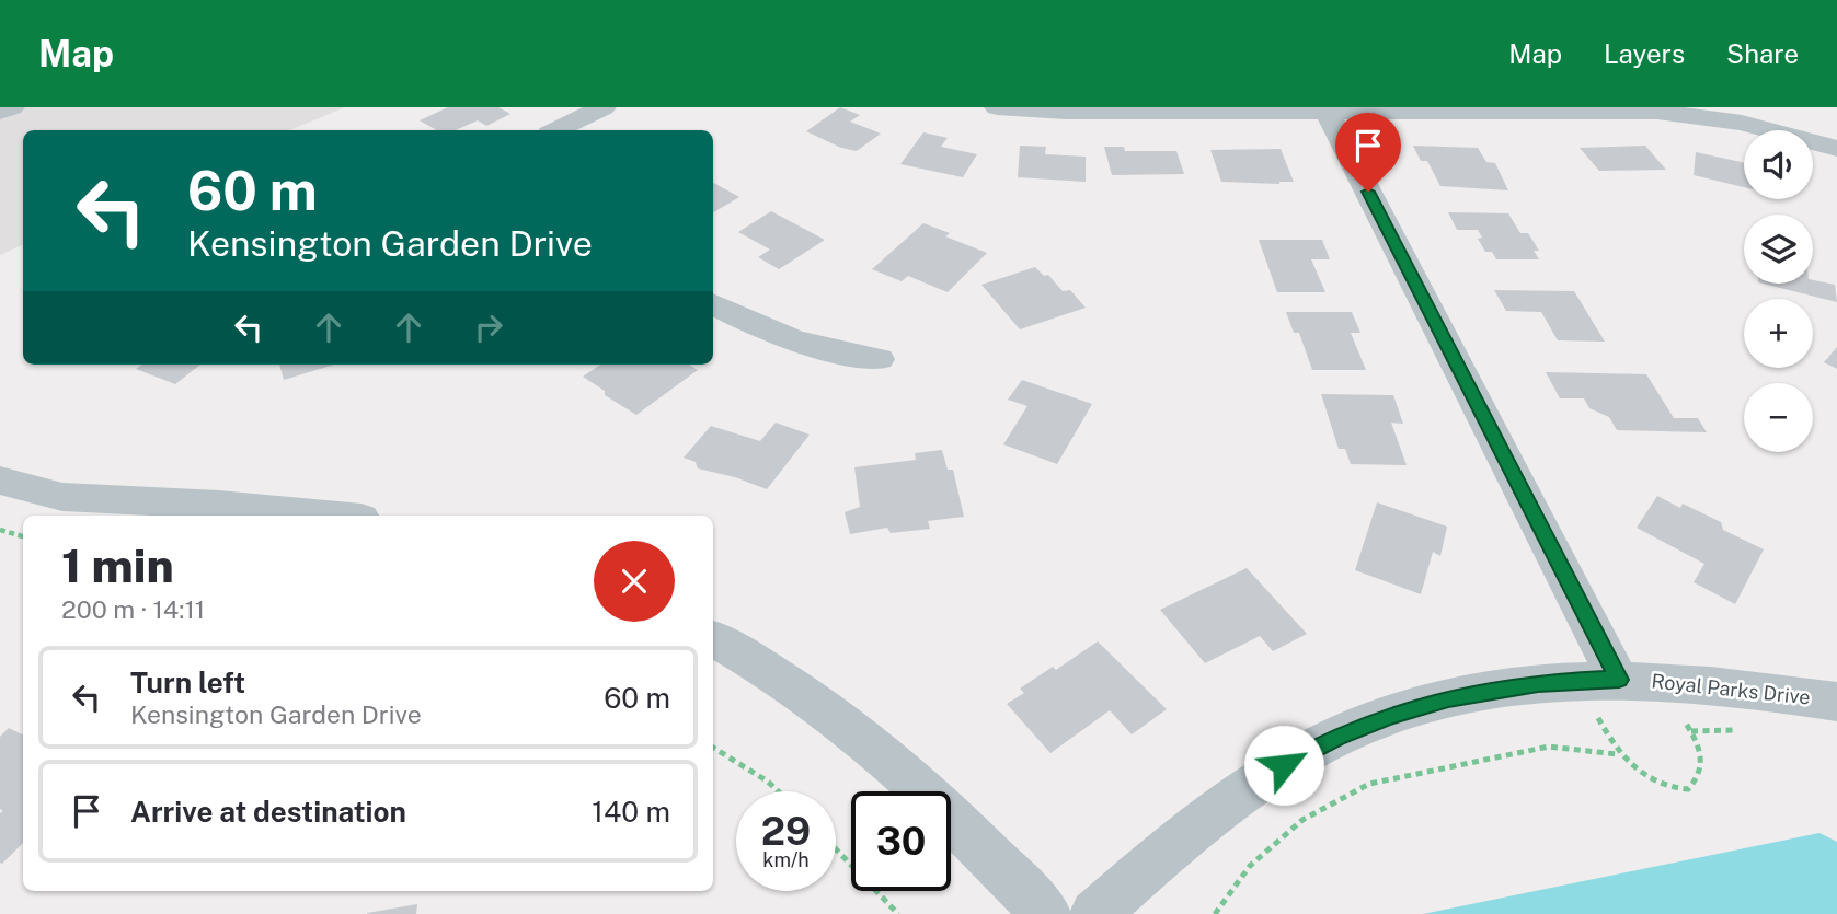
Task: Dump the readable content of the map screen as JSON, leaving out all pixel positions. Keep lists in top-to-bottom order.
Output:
{
  "streets": {
    "street": ["Royal Parks Drive"]
  },
  "page": {
    "header": "Map",
    "nav": ["Map", "Layers", "Share"],
    "map_buttons": ["+", "−"],
    "turn": ["60 m", "Kensington Garden Drive"],
    "heading": ["1 min", "200 m · 14:11"],
    "list": [
      {
        "name": "Turn left",
        "note": "Kensington Garden Drive",
        "value": "60 m"
      },
      {
        "name": "Arrive at destination",
        "value": "140 m"
      }
    ],
    "speed": "29 km/h",
    "limit": "30"
  }
}
